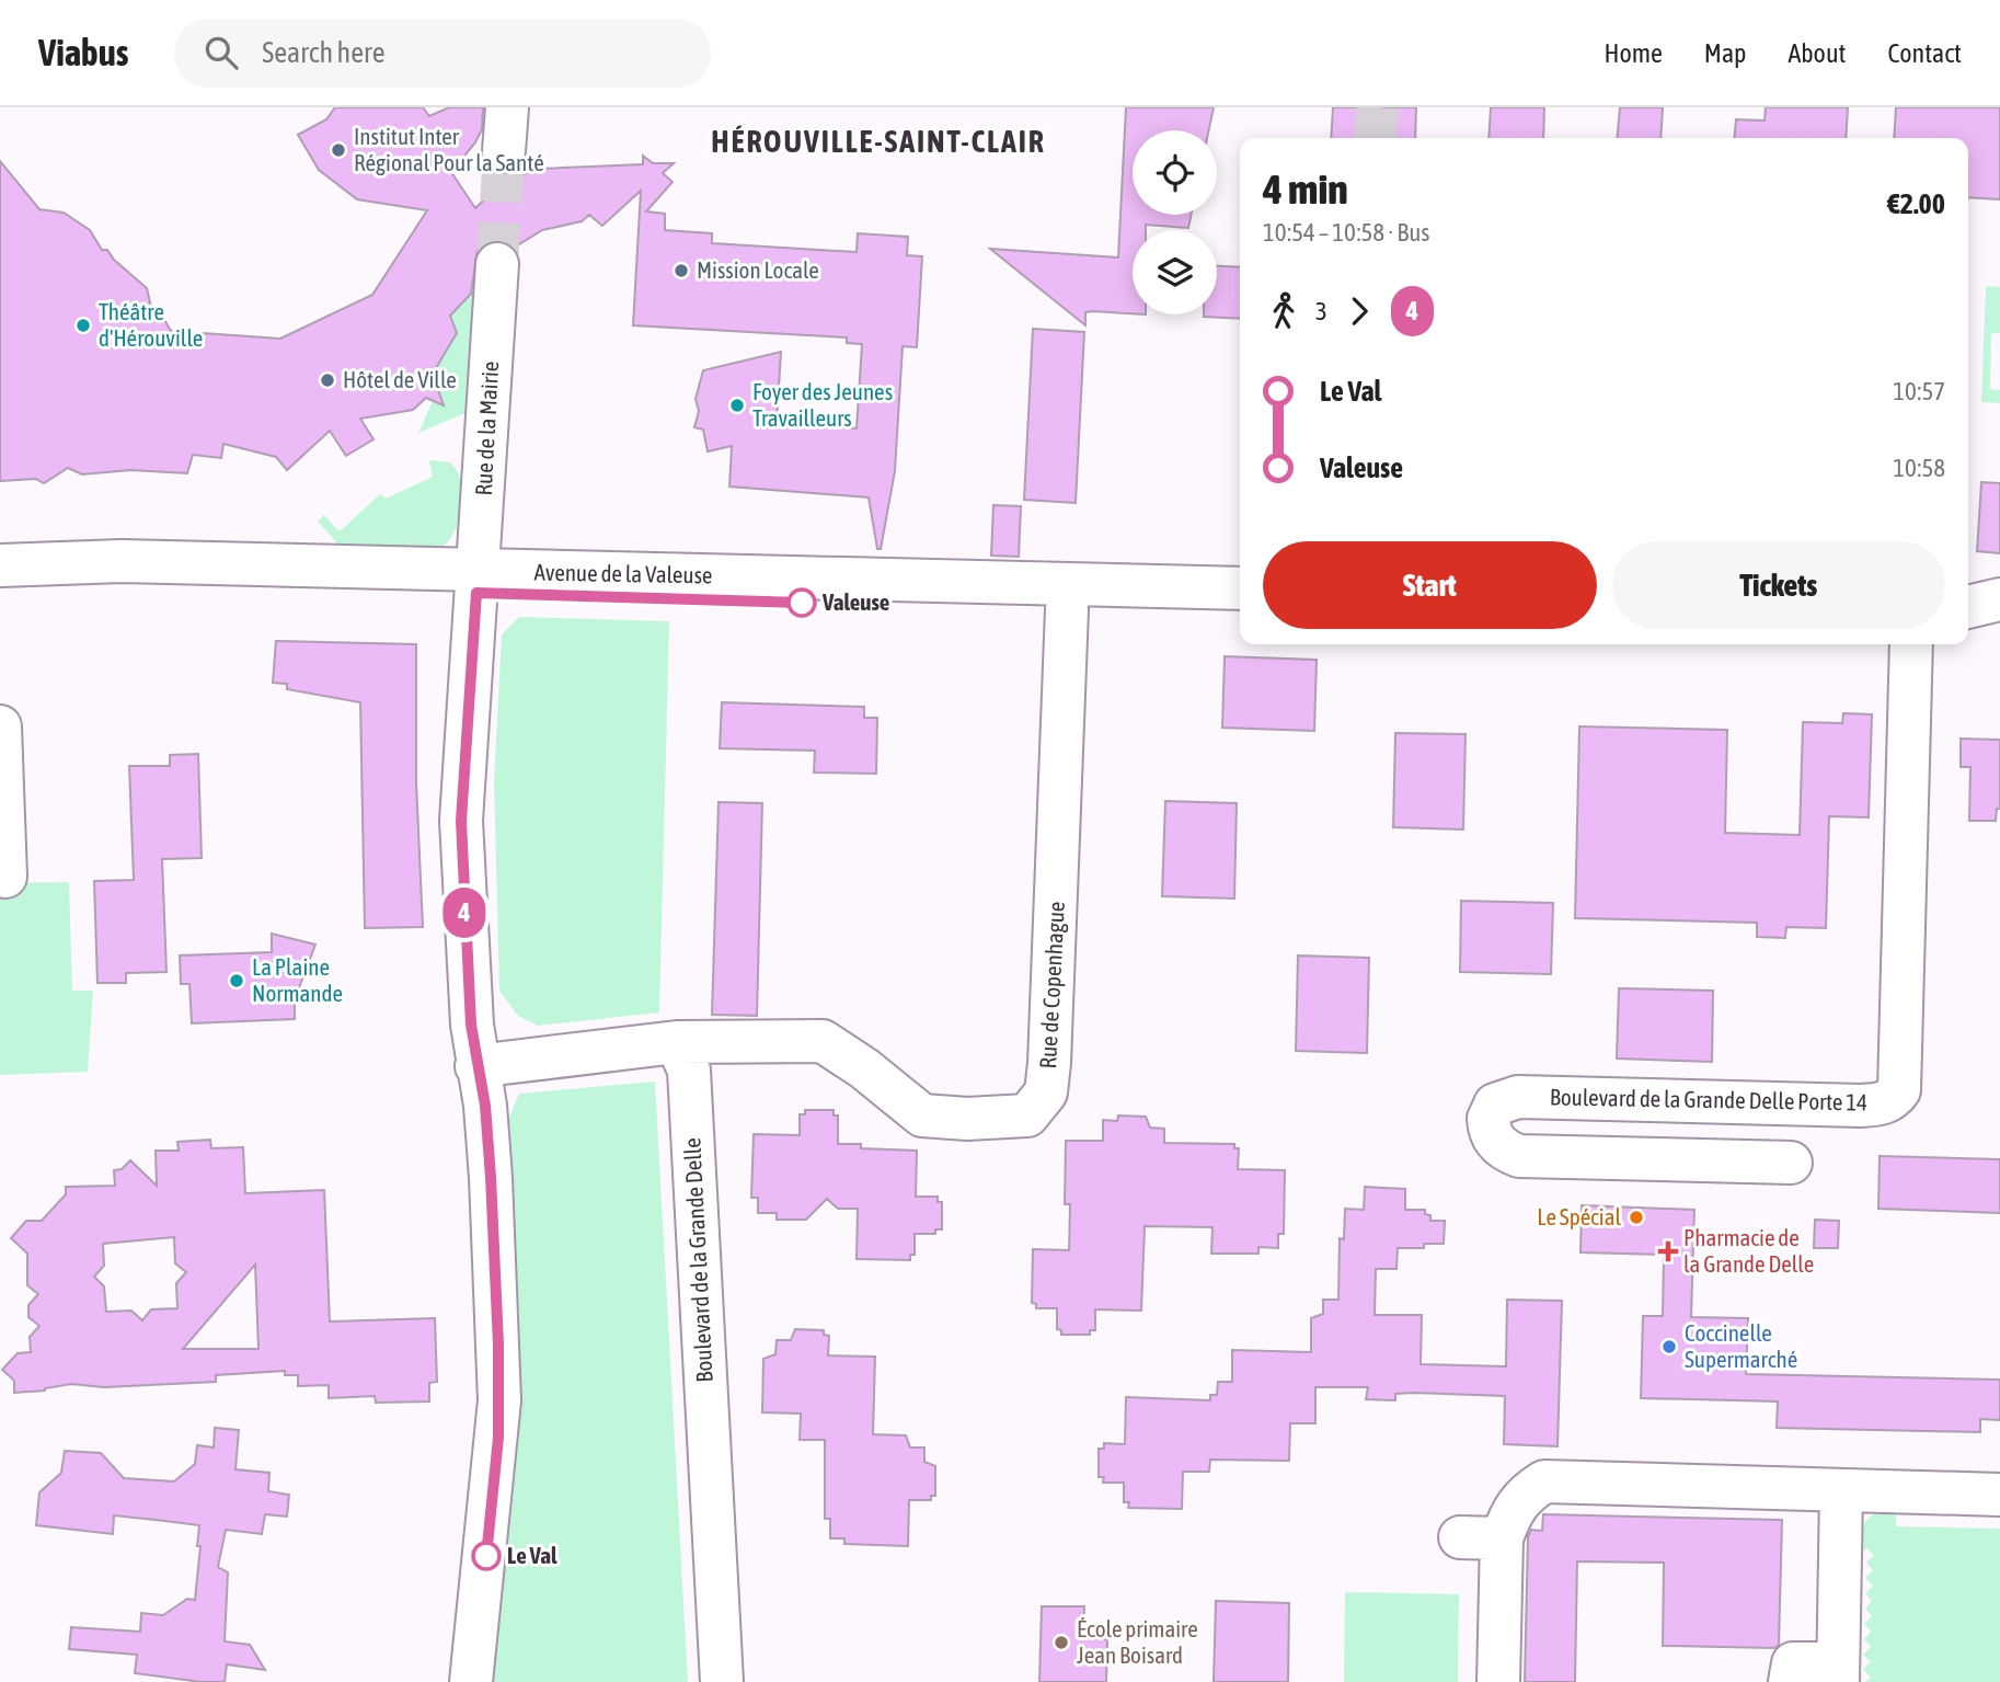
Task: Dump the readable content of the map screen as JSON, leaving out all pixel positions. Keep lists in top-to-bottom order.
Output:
{
  "streets": {
    "street": [
      "Rue de la Mairie",
      "Avenue de la Valeuse",
      "Rue de Copenhague",
      "Boulevard de la Grande Delle Porte 14",
      "Boulevard de la Grande Delle"
    ]
  },
  "crossings": [
    ["Rue de la Mairie", "Avenue de la Valeuse"],
    ["Avenue de la Valeuse", "Rue de Copenhague"],
    ["Rue de Copenhague", "Boulevard de la Grande Delle"]
  ],
  "districts": ["HÉROUVILLE-SAINT-CLAIR"],
  "places": {
    "other": [
      "Institut Inter Régional Pour la Santé",
      "Mission Locale",
      "Théâtre d'Hérouville",
      "Hôtel de Ville",
      "Foyer des Jeunes Travailleurs",
      "Valeuse",
      "La Plaine Normande",
      "Le Spécial",
      "Coccinelle Supermarché",
      "Le Val",
      "École primaire Jean Boisard"
    ],
    "health": ["Pharmacie de la Grande Delle"]
  },
  "lines": ["bus line 4"],
  "page": {
    "header": "Viabus",
    "search": "Search here",
    "nav": [
      "Home",
      "Map",
      "About",
      "Contact"
    ],
    "on_map": "4",
    "heading": ["4 min", "10:54 – 10:58 · Bus", "€2.00"],
    "legs": ["3", "4"],
    "list": [
      {
        "name": "Le Val",
        "value": "10:57"
      },
      {
        "name": "Valeuse",
        "value": "10:58"
      }
    ],
    "buttons": ["Start", "Tickets"]
  }
}
